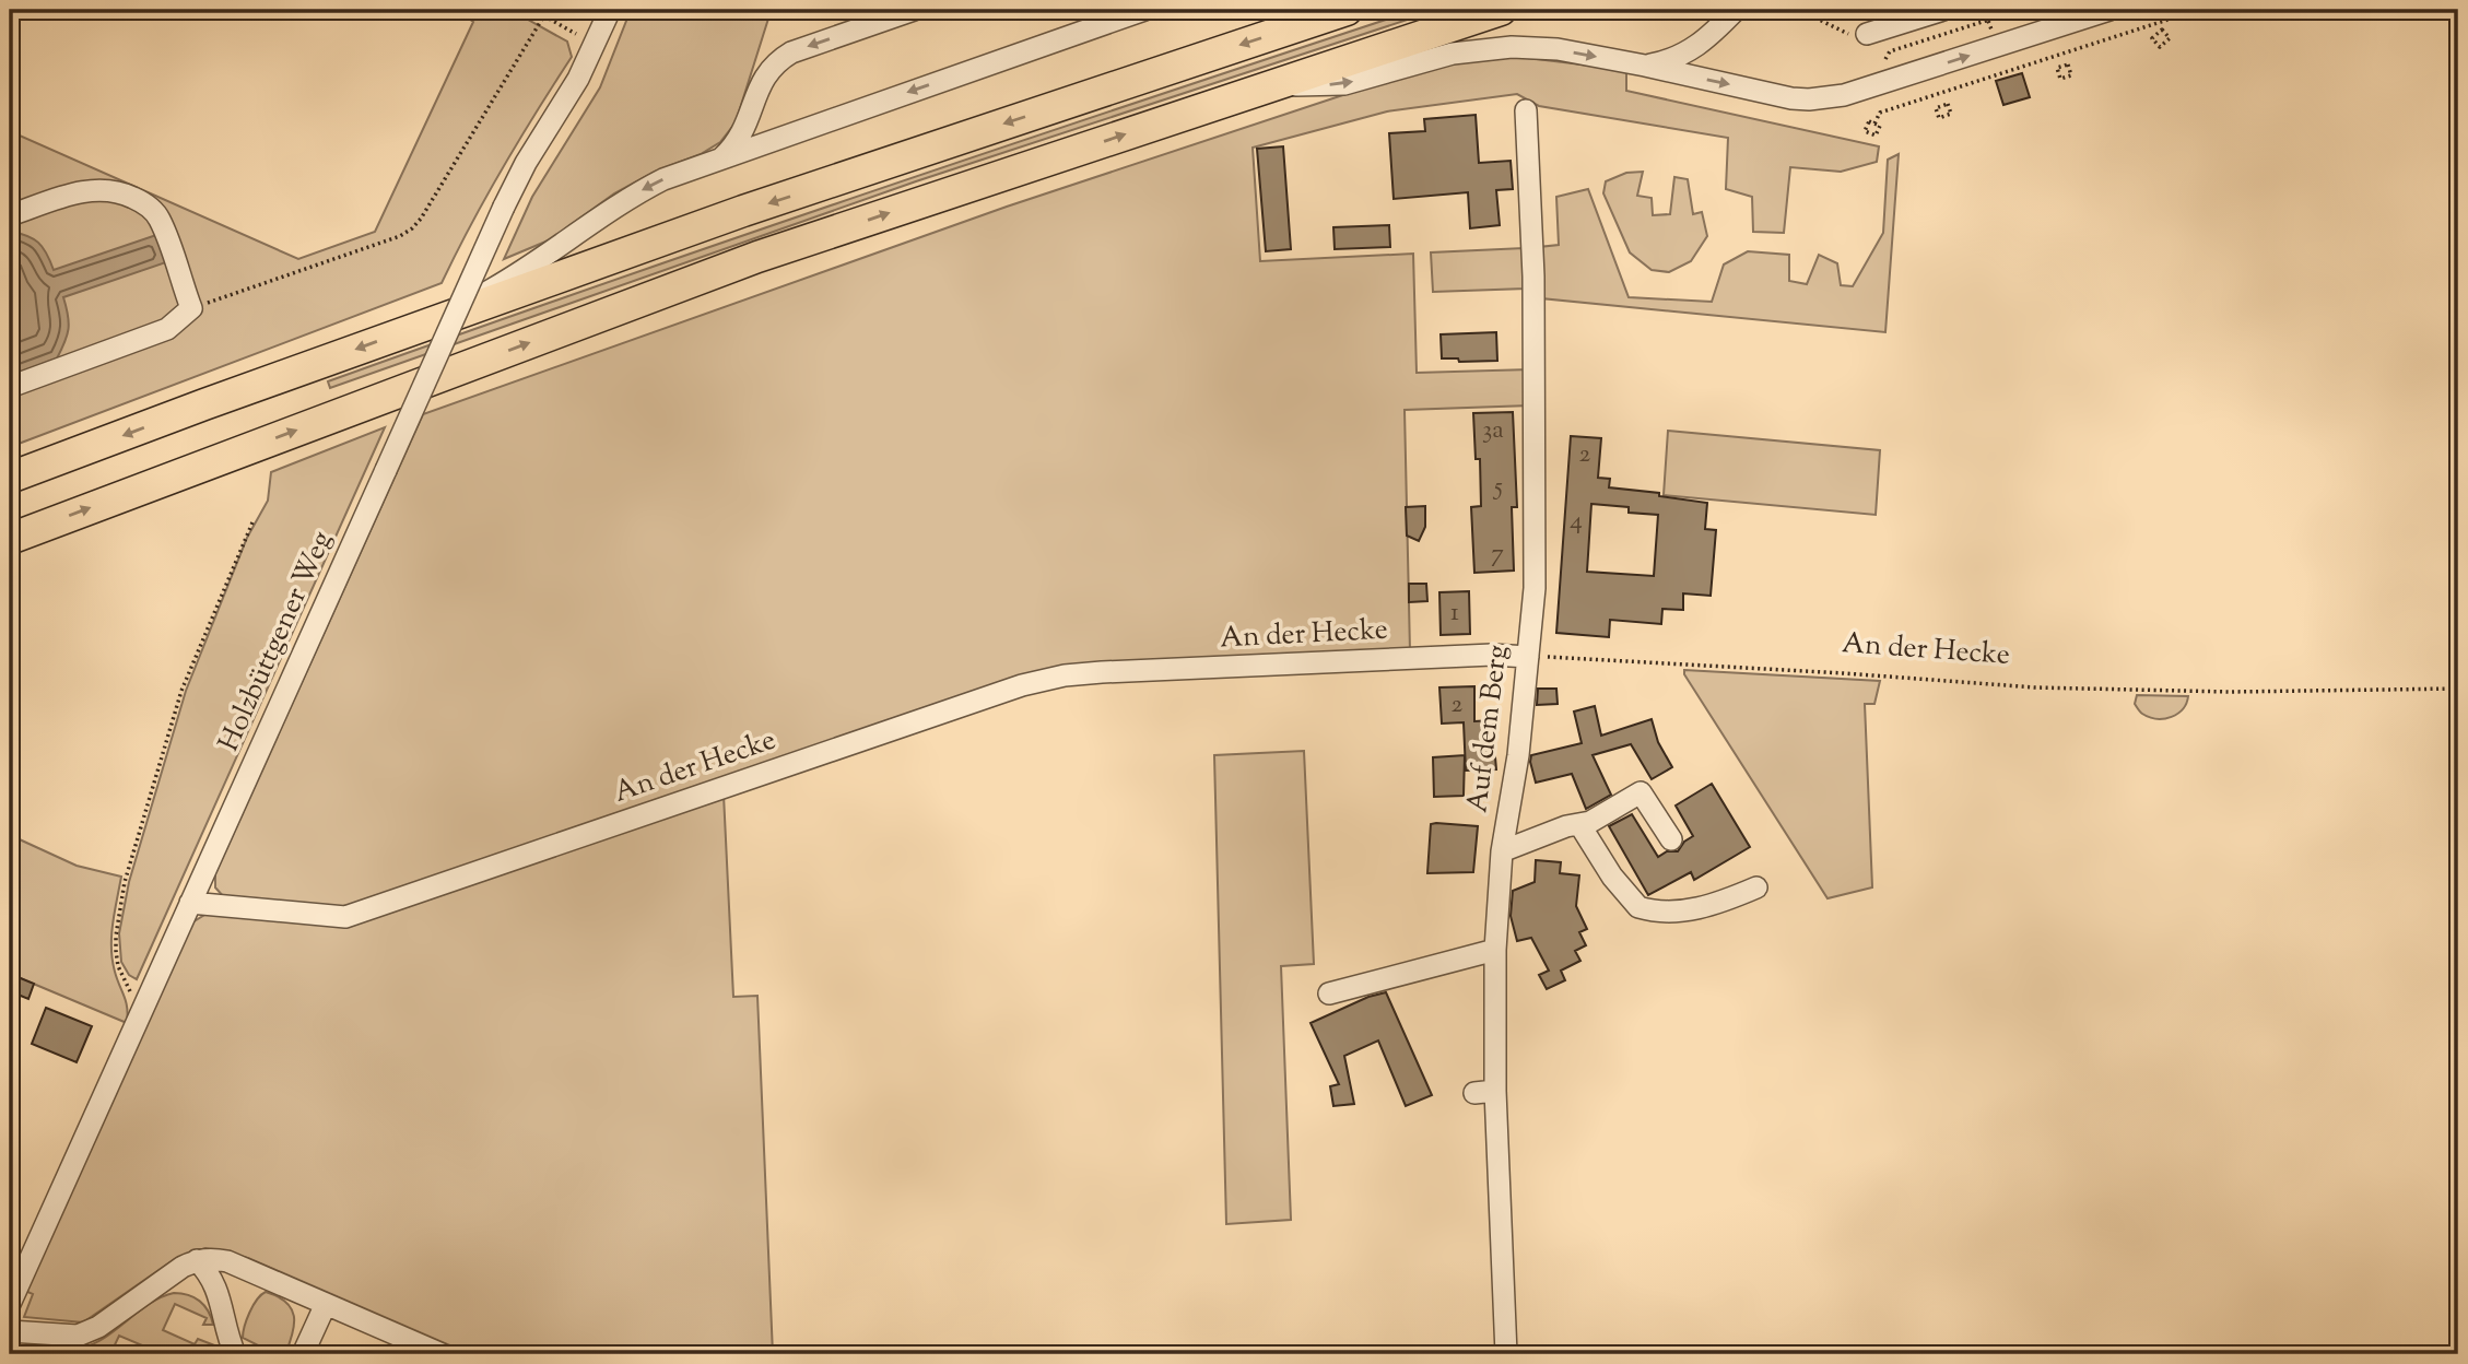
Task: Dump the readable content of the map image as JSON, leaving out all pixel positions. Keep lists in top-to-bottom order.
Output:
{
  "streets": {
    "street": ["An der Hecke", "Holzbüttgener Weg", "Auf dem Berg"]
  },
  "crossings": [
    ["An der Hecke", "Holzbüttgener Weg"],
    ["An der Hecke", "Auf dem Berg"]
  ],
  "house_numbers": [
    "3a",
    "2",
    "5",
    "4",
    "7",
    "1",
    "2"
  ]
}
